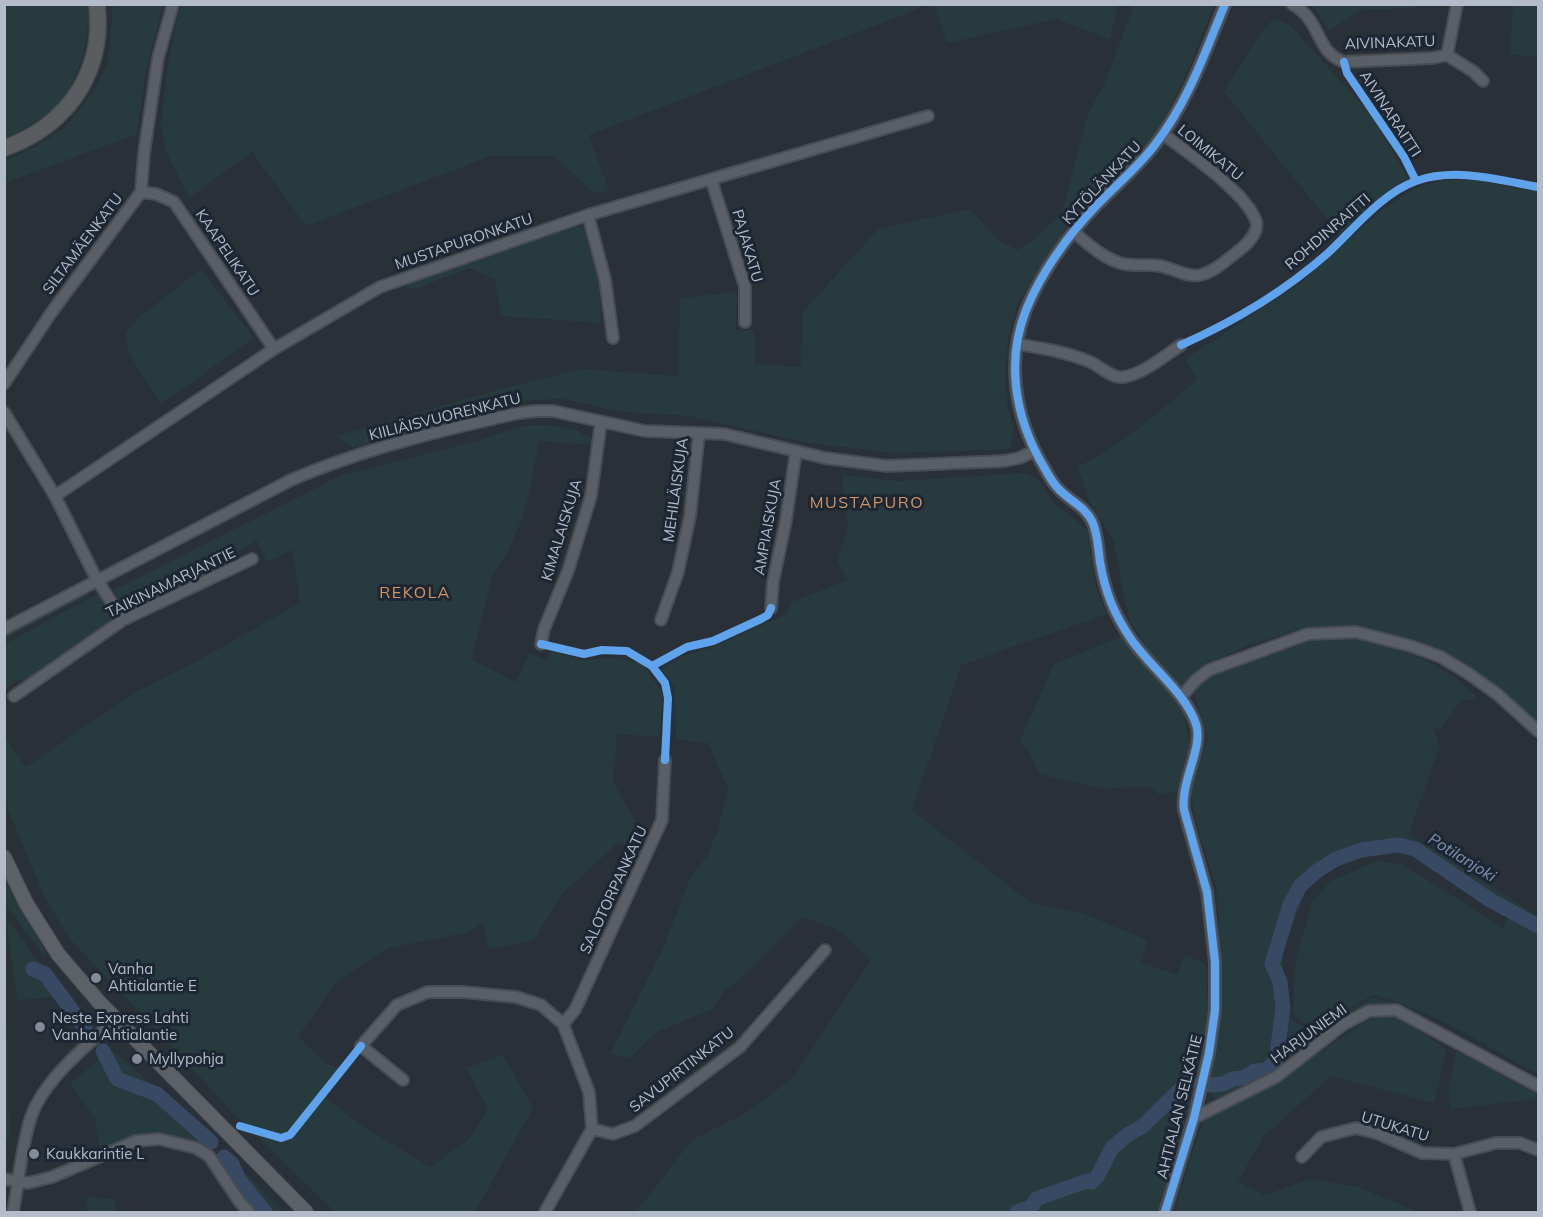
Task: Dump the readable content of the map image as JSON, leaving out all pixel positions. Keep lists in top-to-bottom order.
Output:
{
  "streets": {
    "street": [
      "AIVINAKATU",
      "LOIMIKATU",
      "KYTÖLÄNKATU",
      "MUSTAPURONKATU",
      "SILTAMÄENKATU",
      "PAJAKATU",
      "KAAPELIKATU",
      "KIILIÄISVUORENKATU",
      "MEHILÄISKUJA",
      "AMPIAISKUJA",
      "KIMALAISKUJA",
      "TAIKINAMARJANTIE",
      "SALOTORPANKATU",
      "HARJUNIEMI",
      "SAVUPIRTINKATU",
      "AHTIALAN SELKÄTIE",
      "UTUKATU"
    ],
    "cycle path": ["AIVINARAITTI", "ROHDINRAITTI"]
  },
  "crossings": [
    ["LOIMIKATU", "KYTÖLÄNKATU"],
    ["KYTÖLÄNKATU", "KIILIÄISVUORENKATU"],
    ["KYTÖLÄNKATU", "AHTIALAN SELKÄTIE"],
    ["MUSTAPURONKATU", "PAJAKATU"],
    ["MUSTAPURONKATU", "KAAPELIKATU"],
    ["SILTAMÄENKATU", "KAAPELIKATU"],
    ["KIILIÄISVUORENKATU", "MEHILÄISKUJA"],
    ["KIILIÄISVUORENKATU", "AMPIAISKUJA"],
    ["KIILIÄISVUORENKATU", "KIMALAISKUJA"],
    ["HARJUNIEMI", "AHTIALAN SELKÄTIE"]
  ],
  "districts": ["MUSTAPURO", "REKOLA"],
  "water": ["Potilanjoki"],
  "places": [
    "Vanha Ahtialantie E",
    "Neste Express Lahti Vanha Ahtialantie",
    "Myllypohja",
    "Kaukkarintie L"
  ]
}
